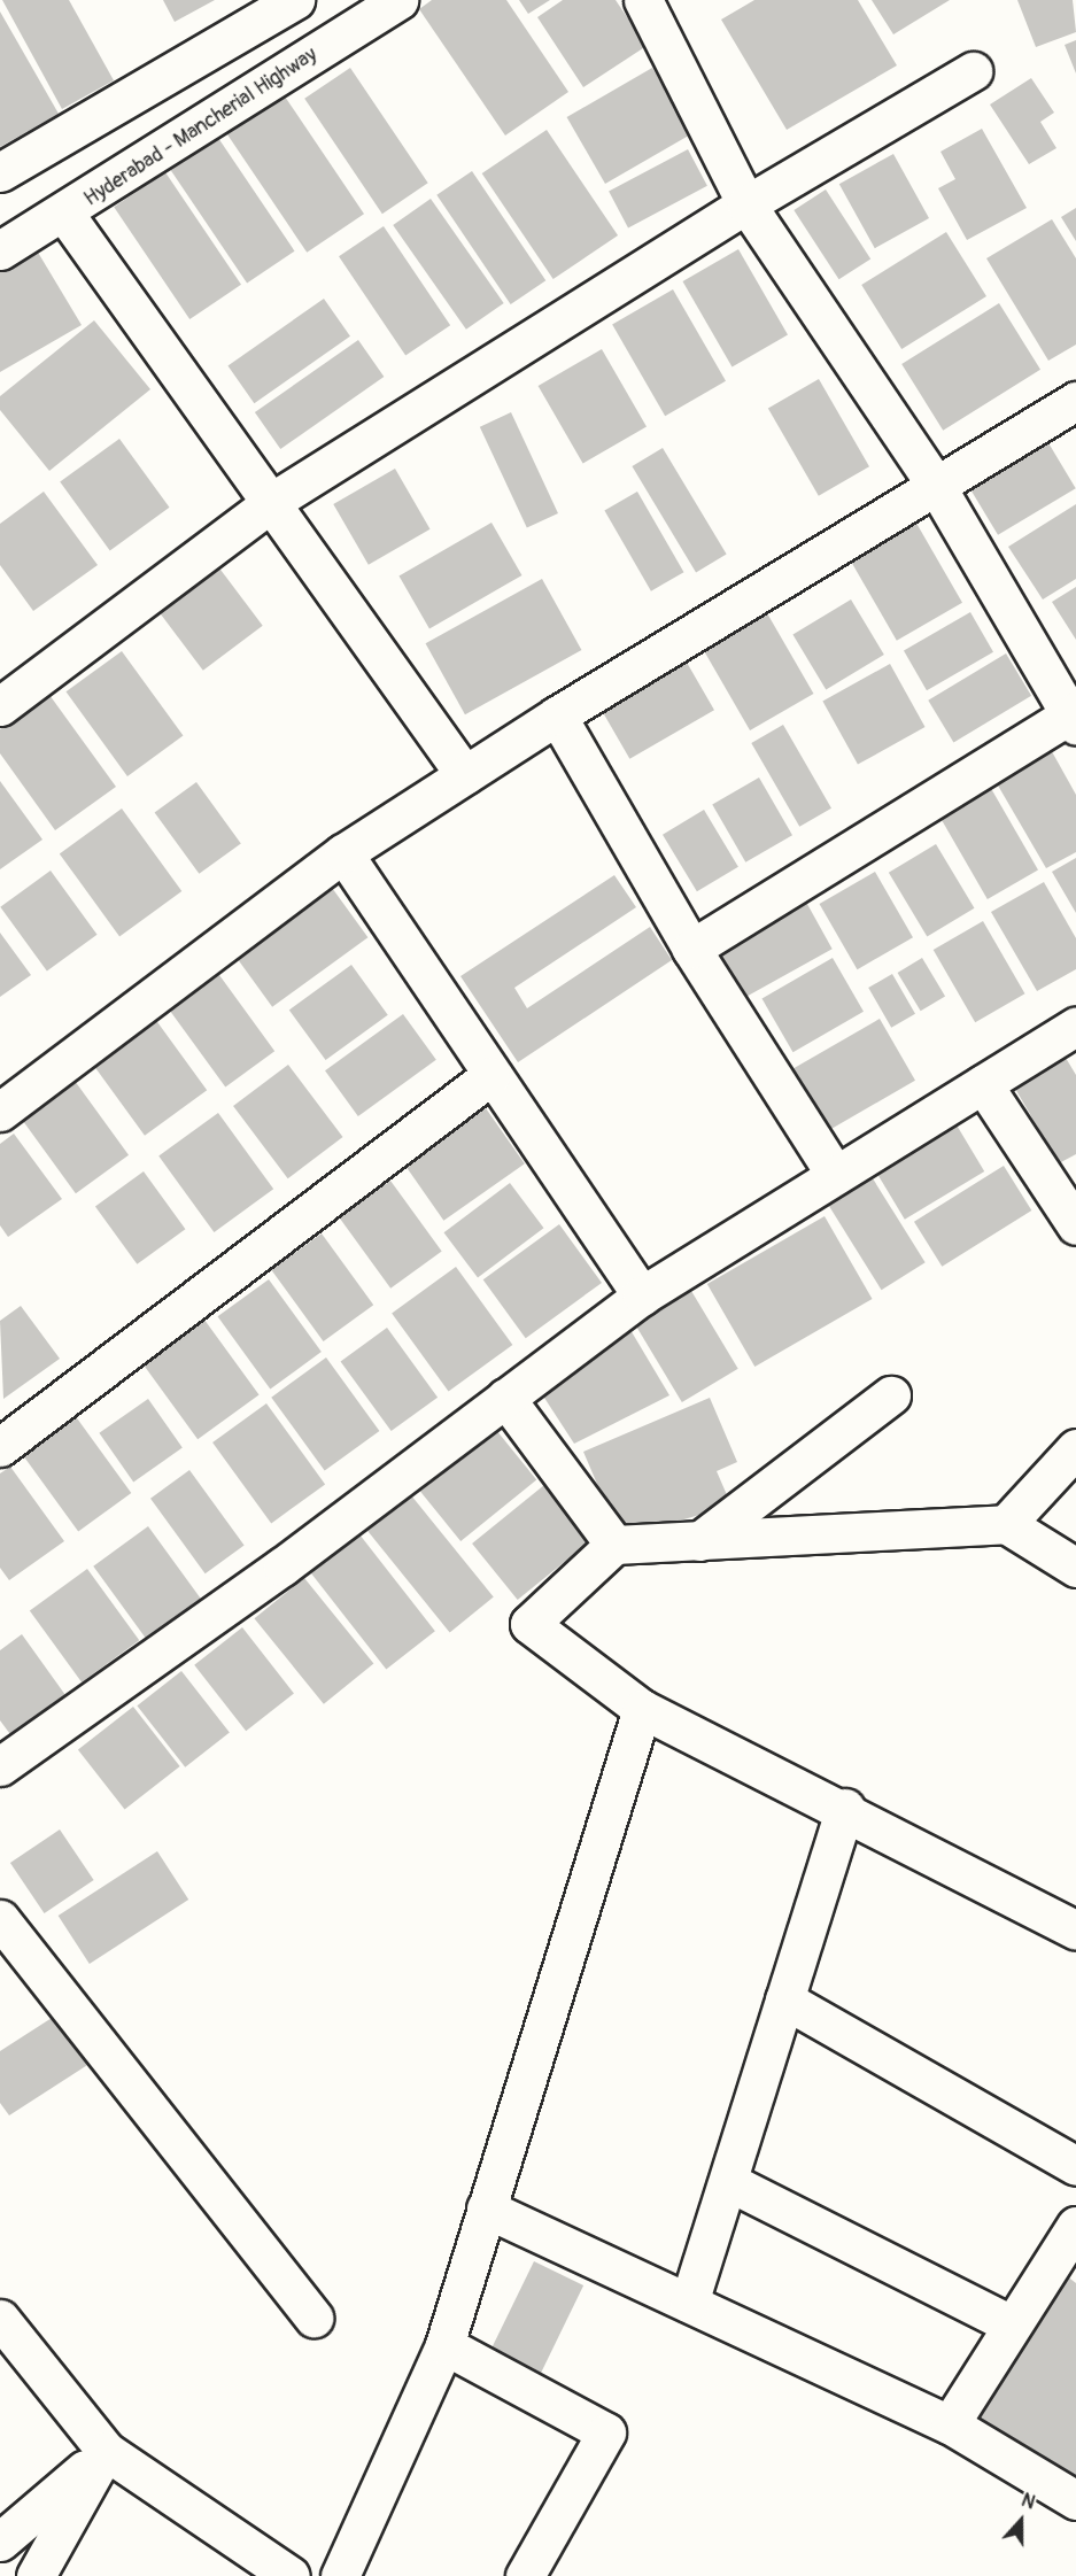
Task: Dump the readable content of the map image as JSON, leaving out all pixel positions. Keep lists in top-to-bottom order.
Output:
{
  "streets": {
    "street": ["Hyderabad - Mancherial Highway"]
  },
  "north": "top"
}
